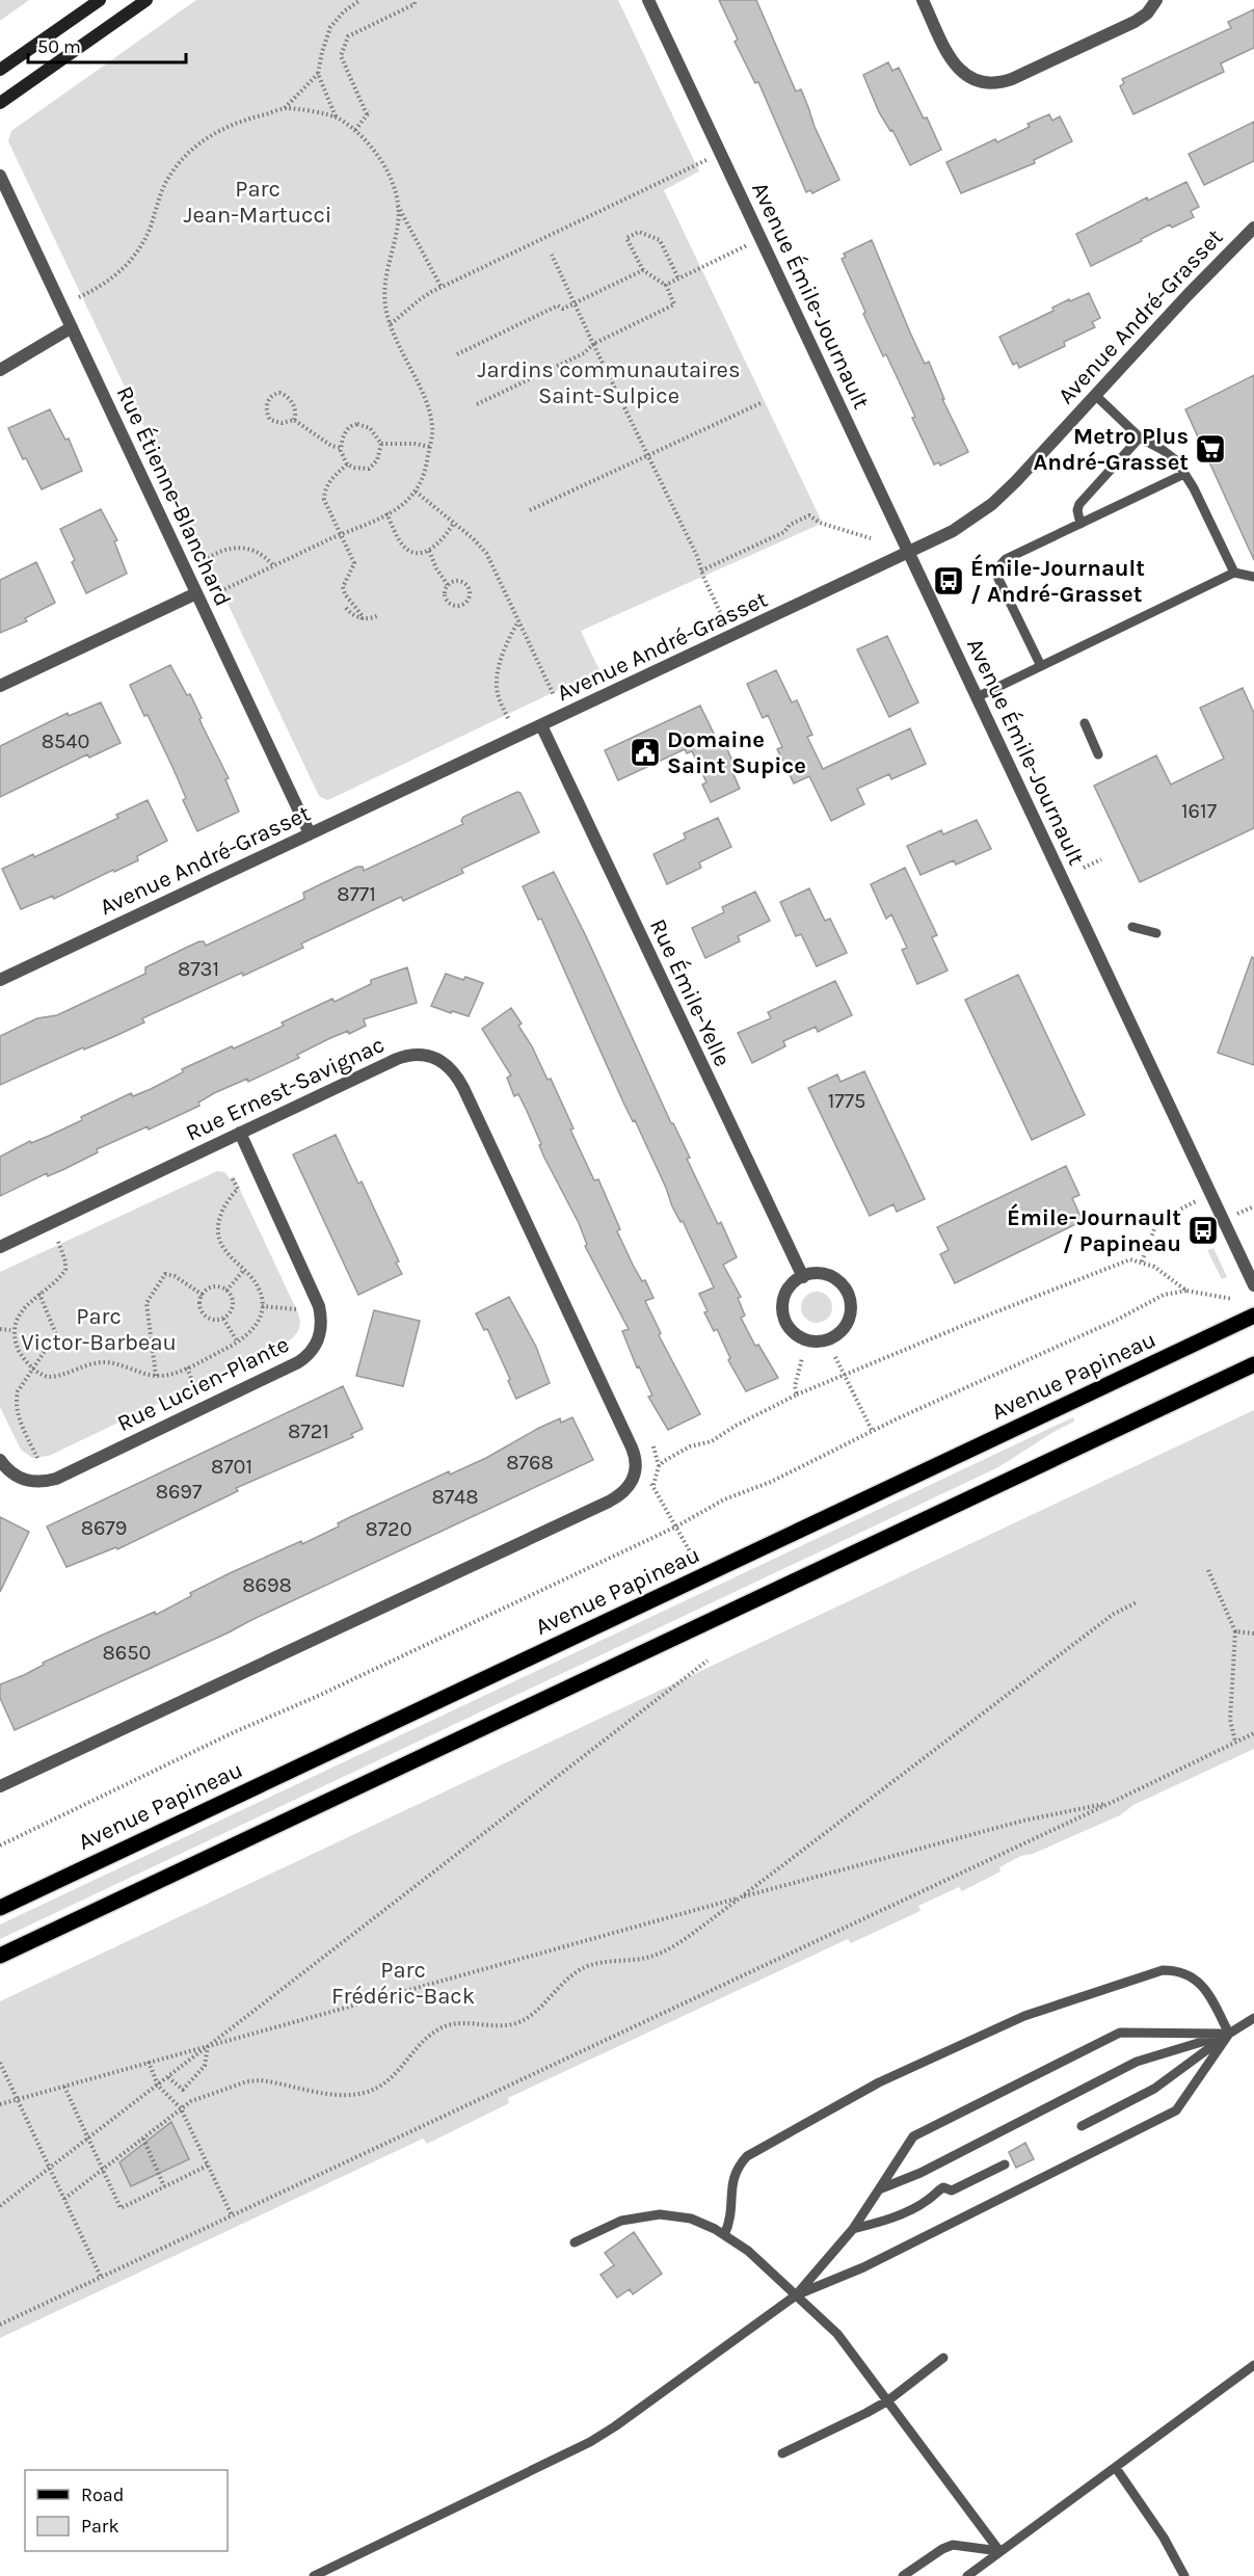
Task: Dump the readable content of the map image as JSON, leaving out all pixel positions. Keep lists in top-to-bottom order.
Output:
{
  "streets": {
    "main road": ["Avenue Papineau"],
    "street": [
      "Avenue Émile-Journault",
      "Avenue André-Grasset",
      "Rue Étienne-Blanchard",
      "Rue Émile-Yelle",
      "Rue Ernest-Savignac",
      "Rue Lucien-Plante"
    ]
  },
  "crossings": [
    ["Avenue Émile-Journault", "Avenue André-Grasset"],
    ["Avenue André-Grasset", "Rue Étienne-Blanchard"],
    ["Avenue André-Grasset", "Rue Émile-Yelle"],
    ["Rue Ernest-Savignac", "Rue Lucien-Plante"]
  ],
  "parks": [
    "Parc Jean-Martucci",
    "Jardins communautaires Saint-Sulpice",
    "Parc Victor-Barbeau",
    "Parc Frédéric-Back"
  ],
  "places": {
    "supermarket": ["Metro Plus André-Grasset"],
    "bus stop": ["Émile-Journault / André-Grasset", "Émile-Journault / Papineau"],
    "public building": ["Domaine Saint Supice"]
  },
  "house_numbers": [
    "8540",
    "1617",
    "8771",
    "8731",
    "1775",
    "8721",
    "8768",
    "8701",
    "8697",
    "8748",
    "8679",
    "8720",
    "8698",
    "8650"
  ],
  "legend": ["Road", "Park"],
  "scale_bar": "50 m"
}
